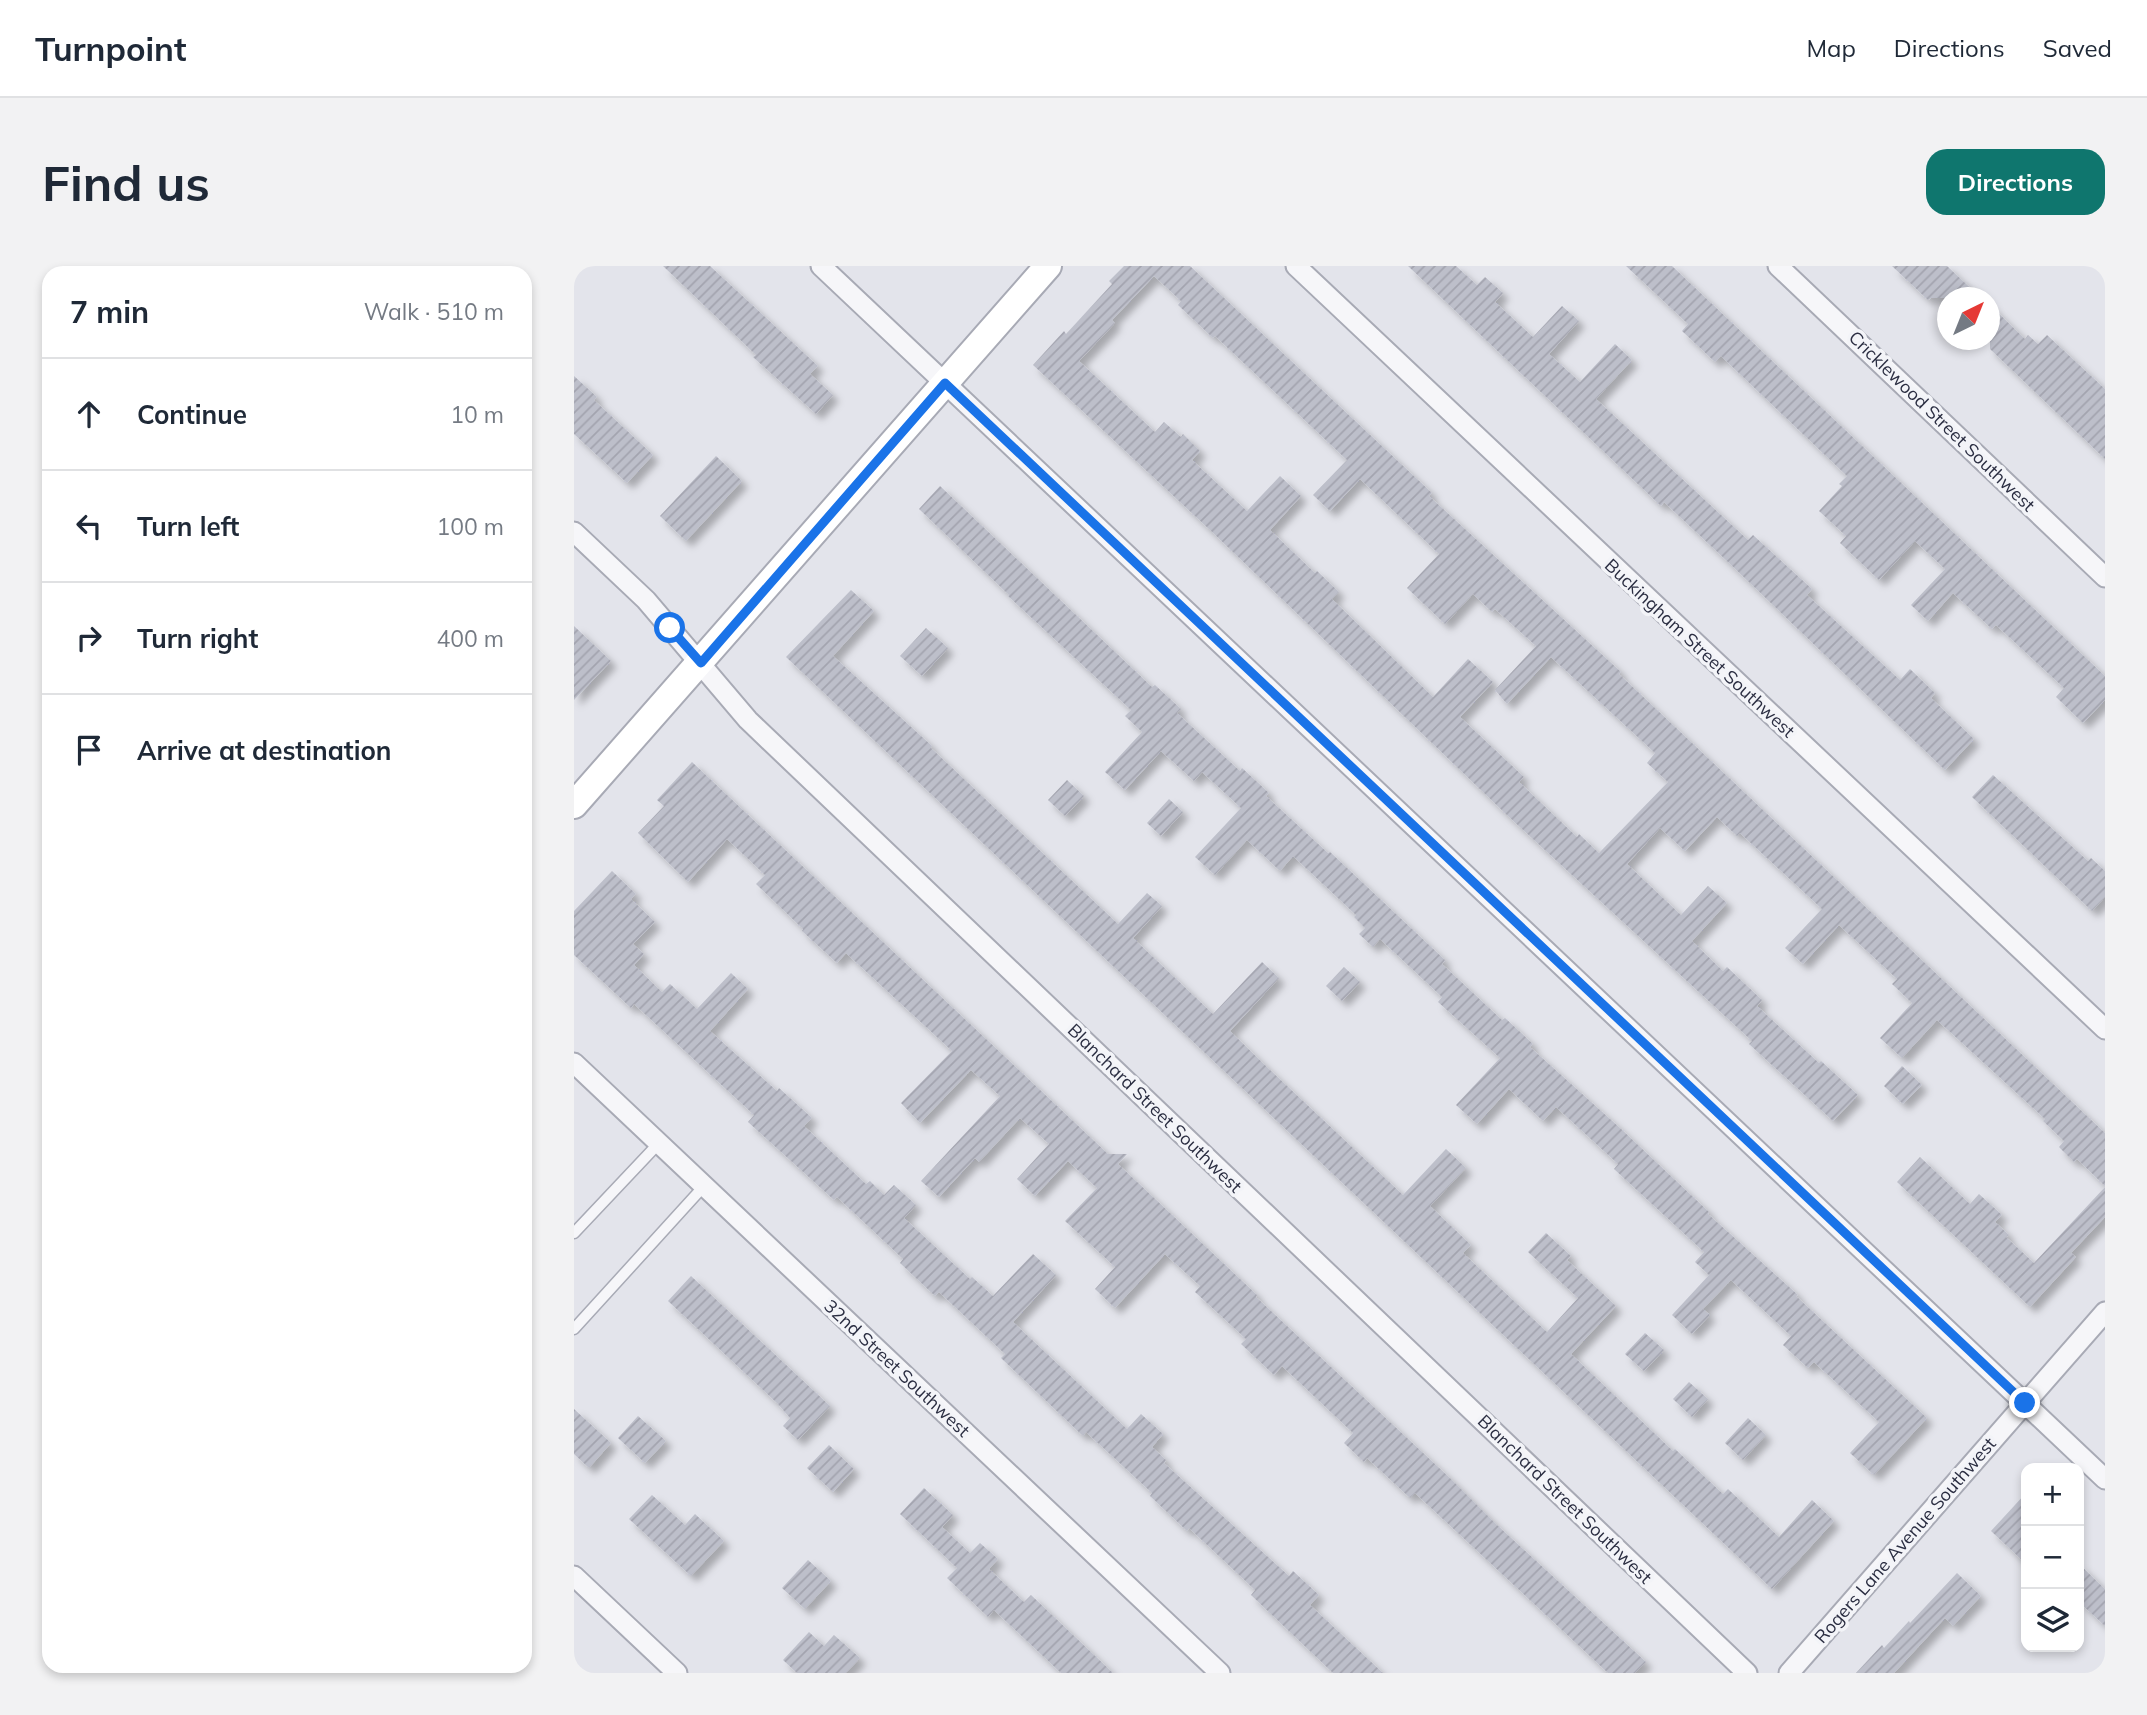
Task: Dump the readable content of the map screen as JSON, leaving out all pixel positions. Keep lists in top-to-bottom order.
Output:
{
  "streets": {
    "street": [
      "Cricklewood Street Southwest",
      "Buckingham Street Southwest",
      "Blanchard Street Southwest",
      "32nd Street Southwest",
      "Rogers Lane Avenue Southwest"
    ]
  },
  "north": "top right",
  "page": {
    "header": "Turnpoint",
    "nav": ["Map", "Directions", "Saved"],
    "buttons": "Directions",
    "title": "Find us",
    "heading": ["7 min", "Walk · 510 m"],
    "list": [
      ["Continue", "10 m"],
      ["Turn left", "100 m"],
      ["Turn right", "400 m"],
      "Arrive at destination"
    ],
    "map_buttons": ["+", "−"]
  }
}
